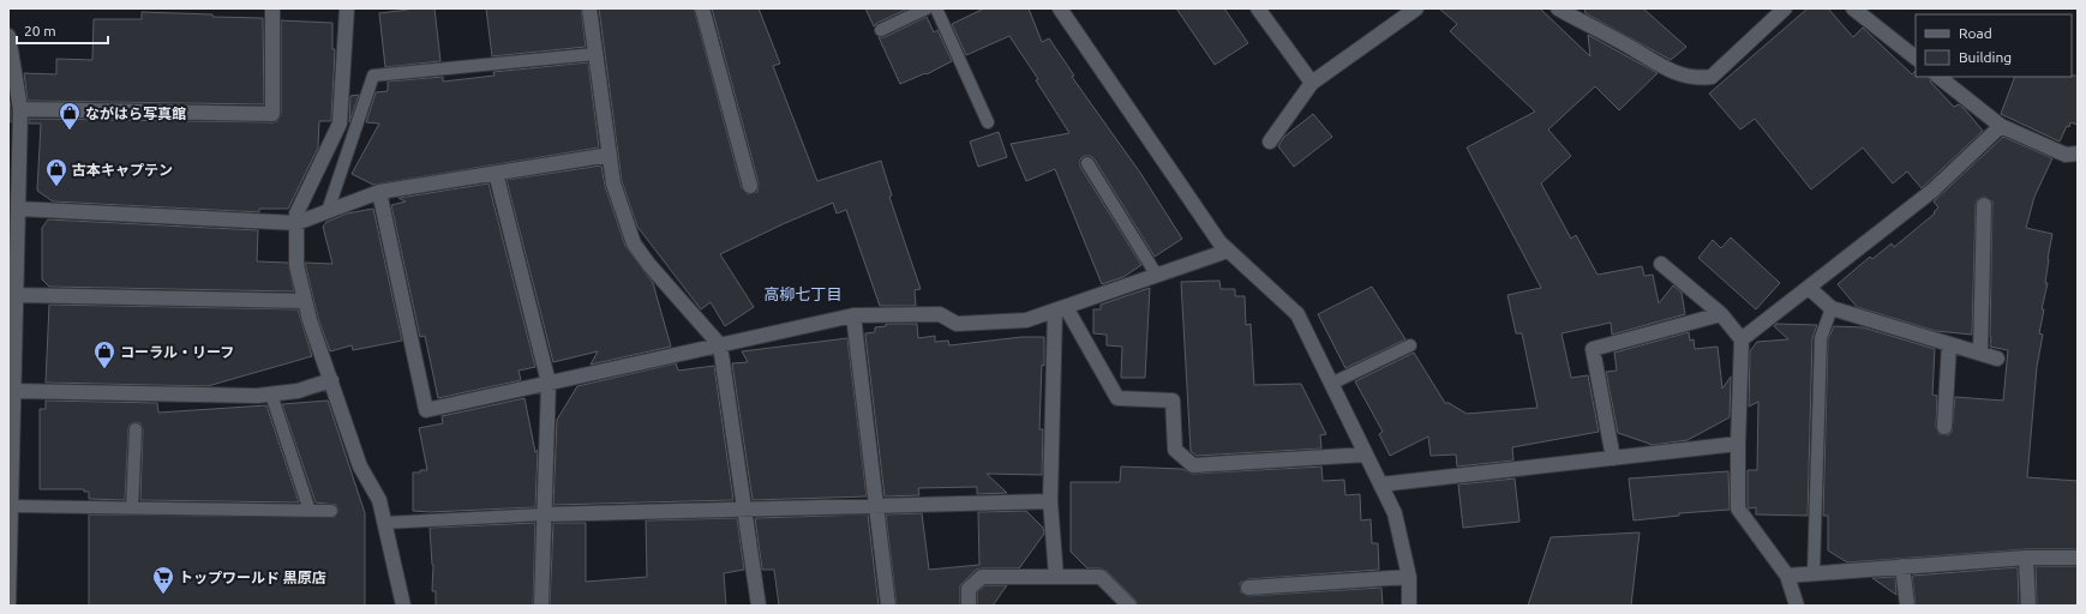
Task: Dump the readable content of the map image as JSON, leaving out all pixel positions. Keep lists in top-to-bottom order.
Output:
{
  "districts": ["高柳七丁目"],
  "places": {
    "shop": ["ながはら写真館", "古本キャプテン", "コーラル・リーフ"],
    "supermarket": ["トップワールド 黒原店"]
  },
  "legend": ["Road", "Building"],
  "scale_bar": "20 m"
}
